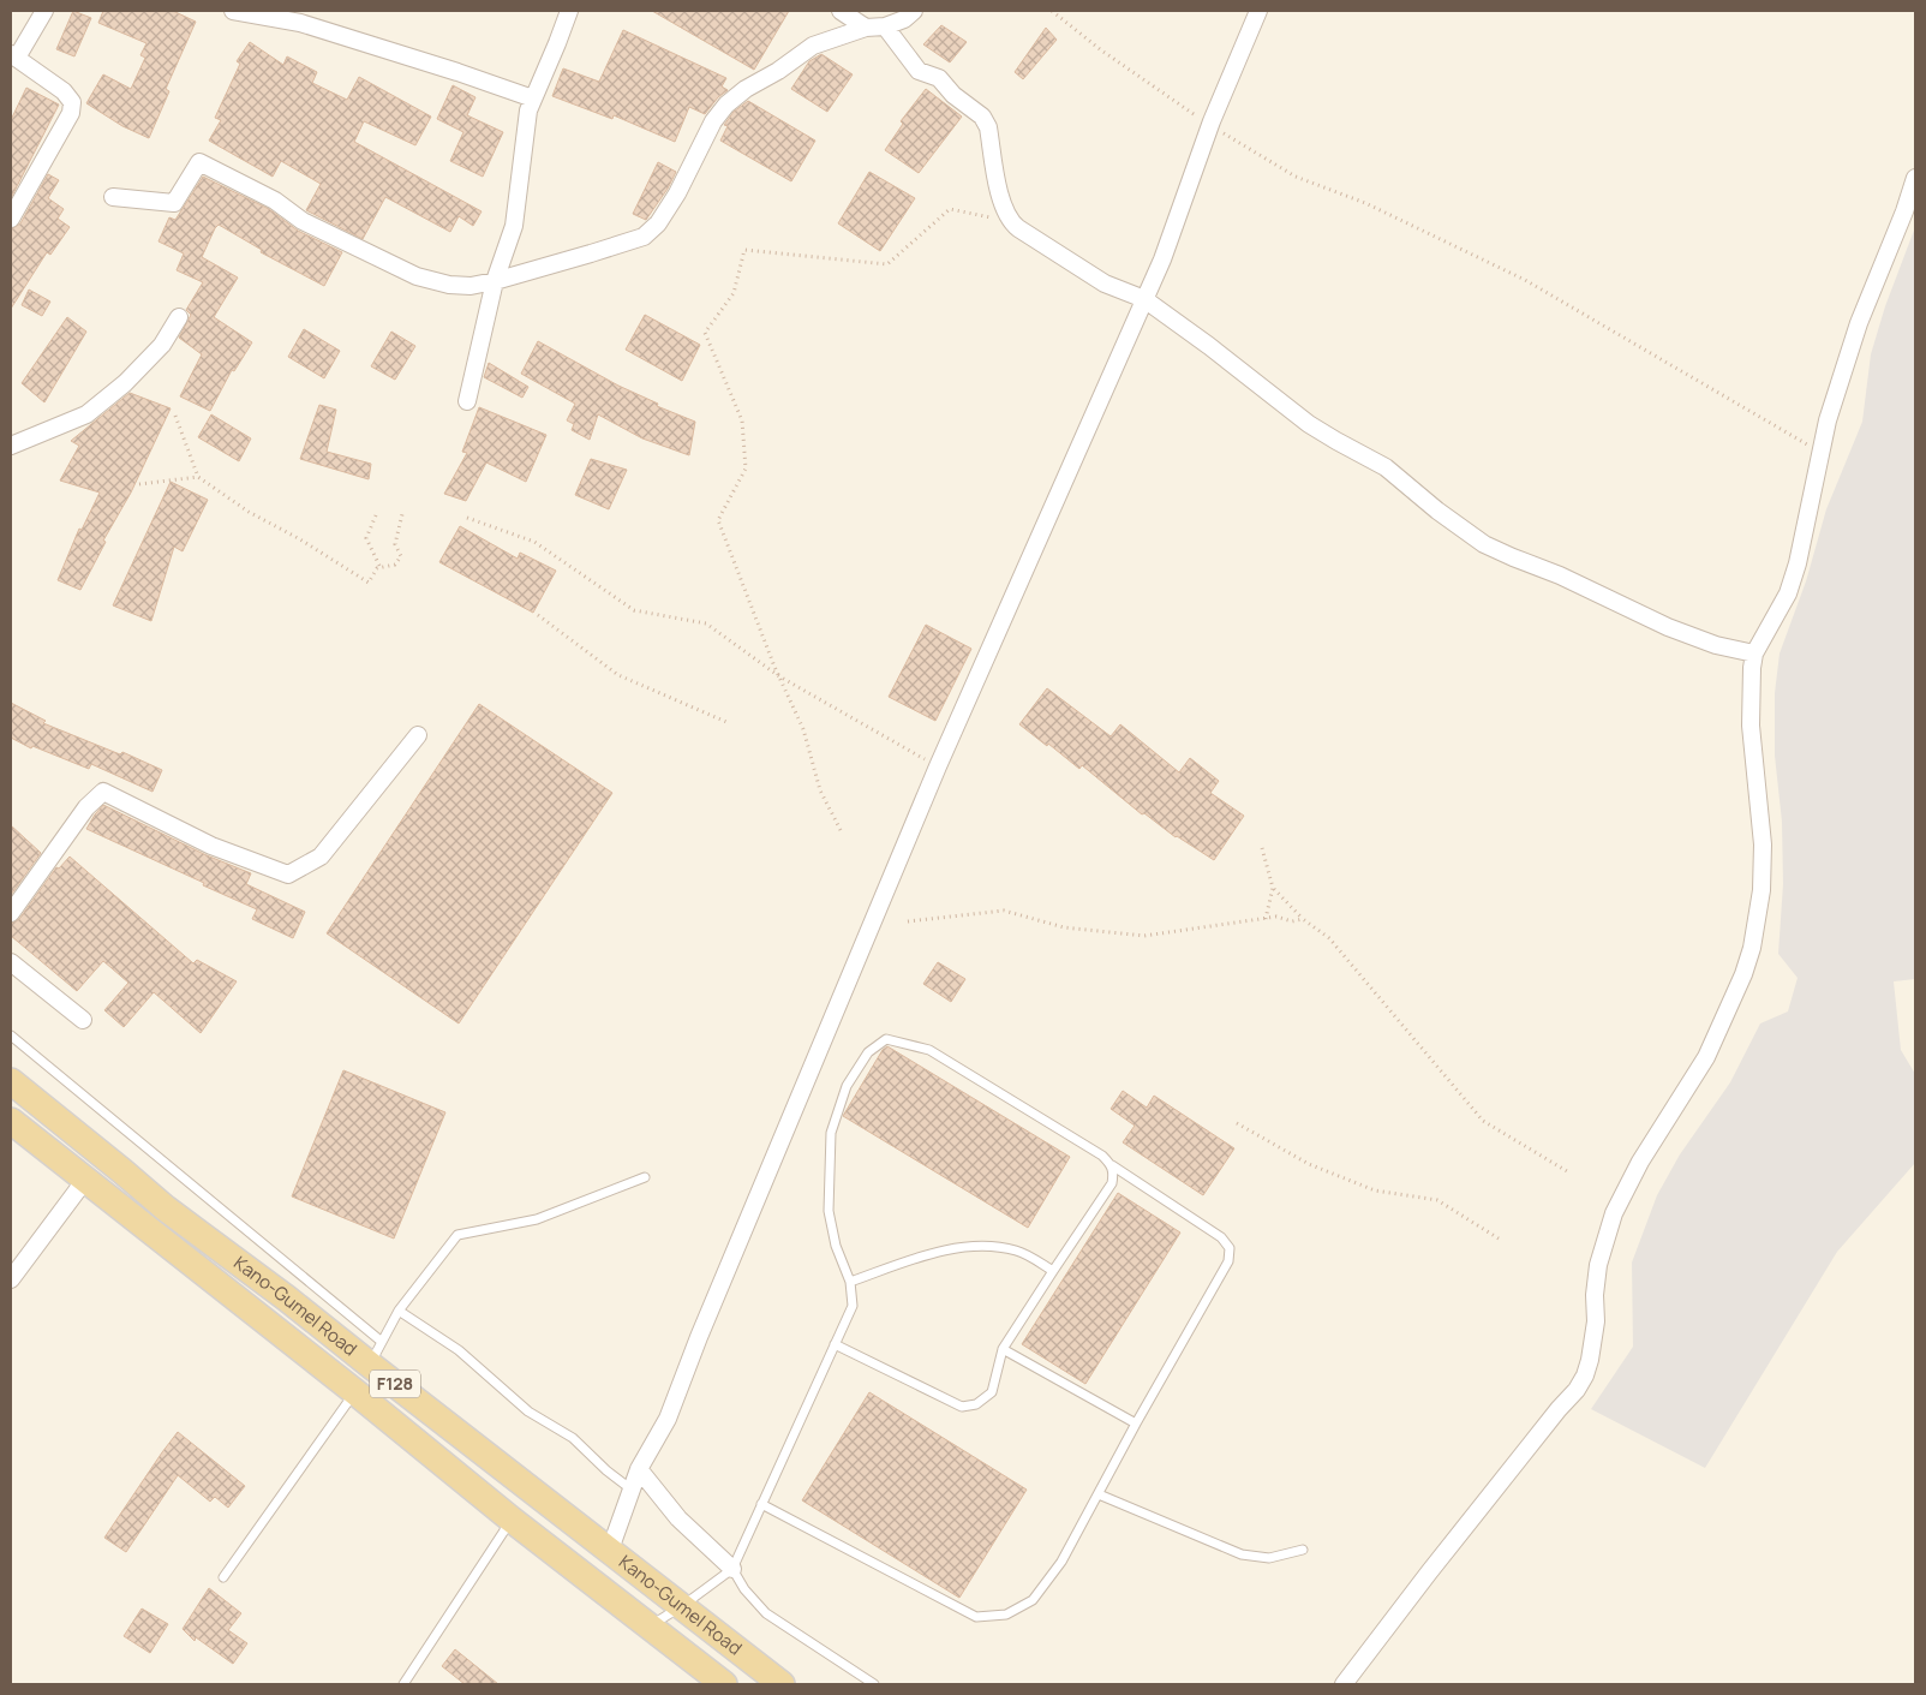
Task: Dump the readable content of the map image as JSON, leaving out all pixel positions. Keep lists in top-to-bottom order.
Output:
{
  "streets": {
    "main road": ["Kano-Gumel Road", "F128"]
  }
}
